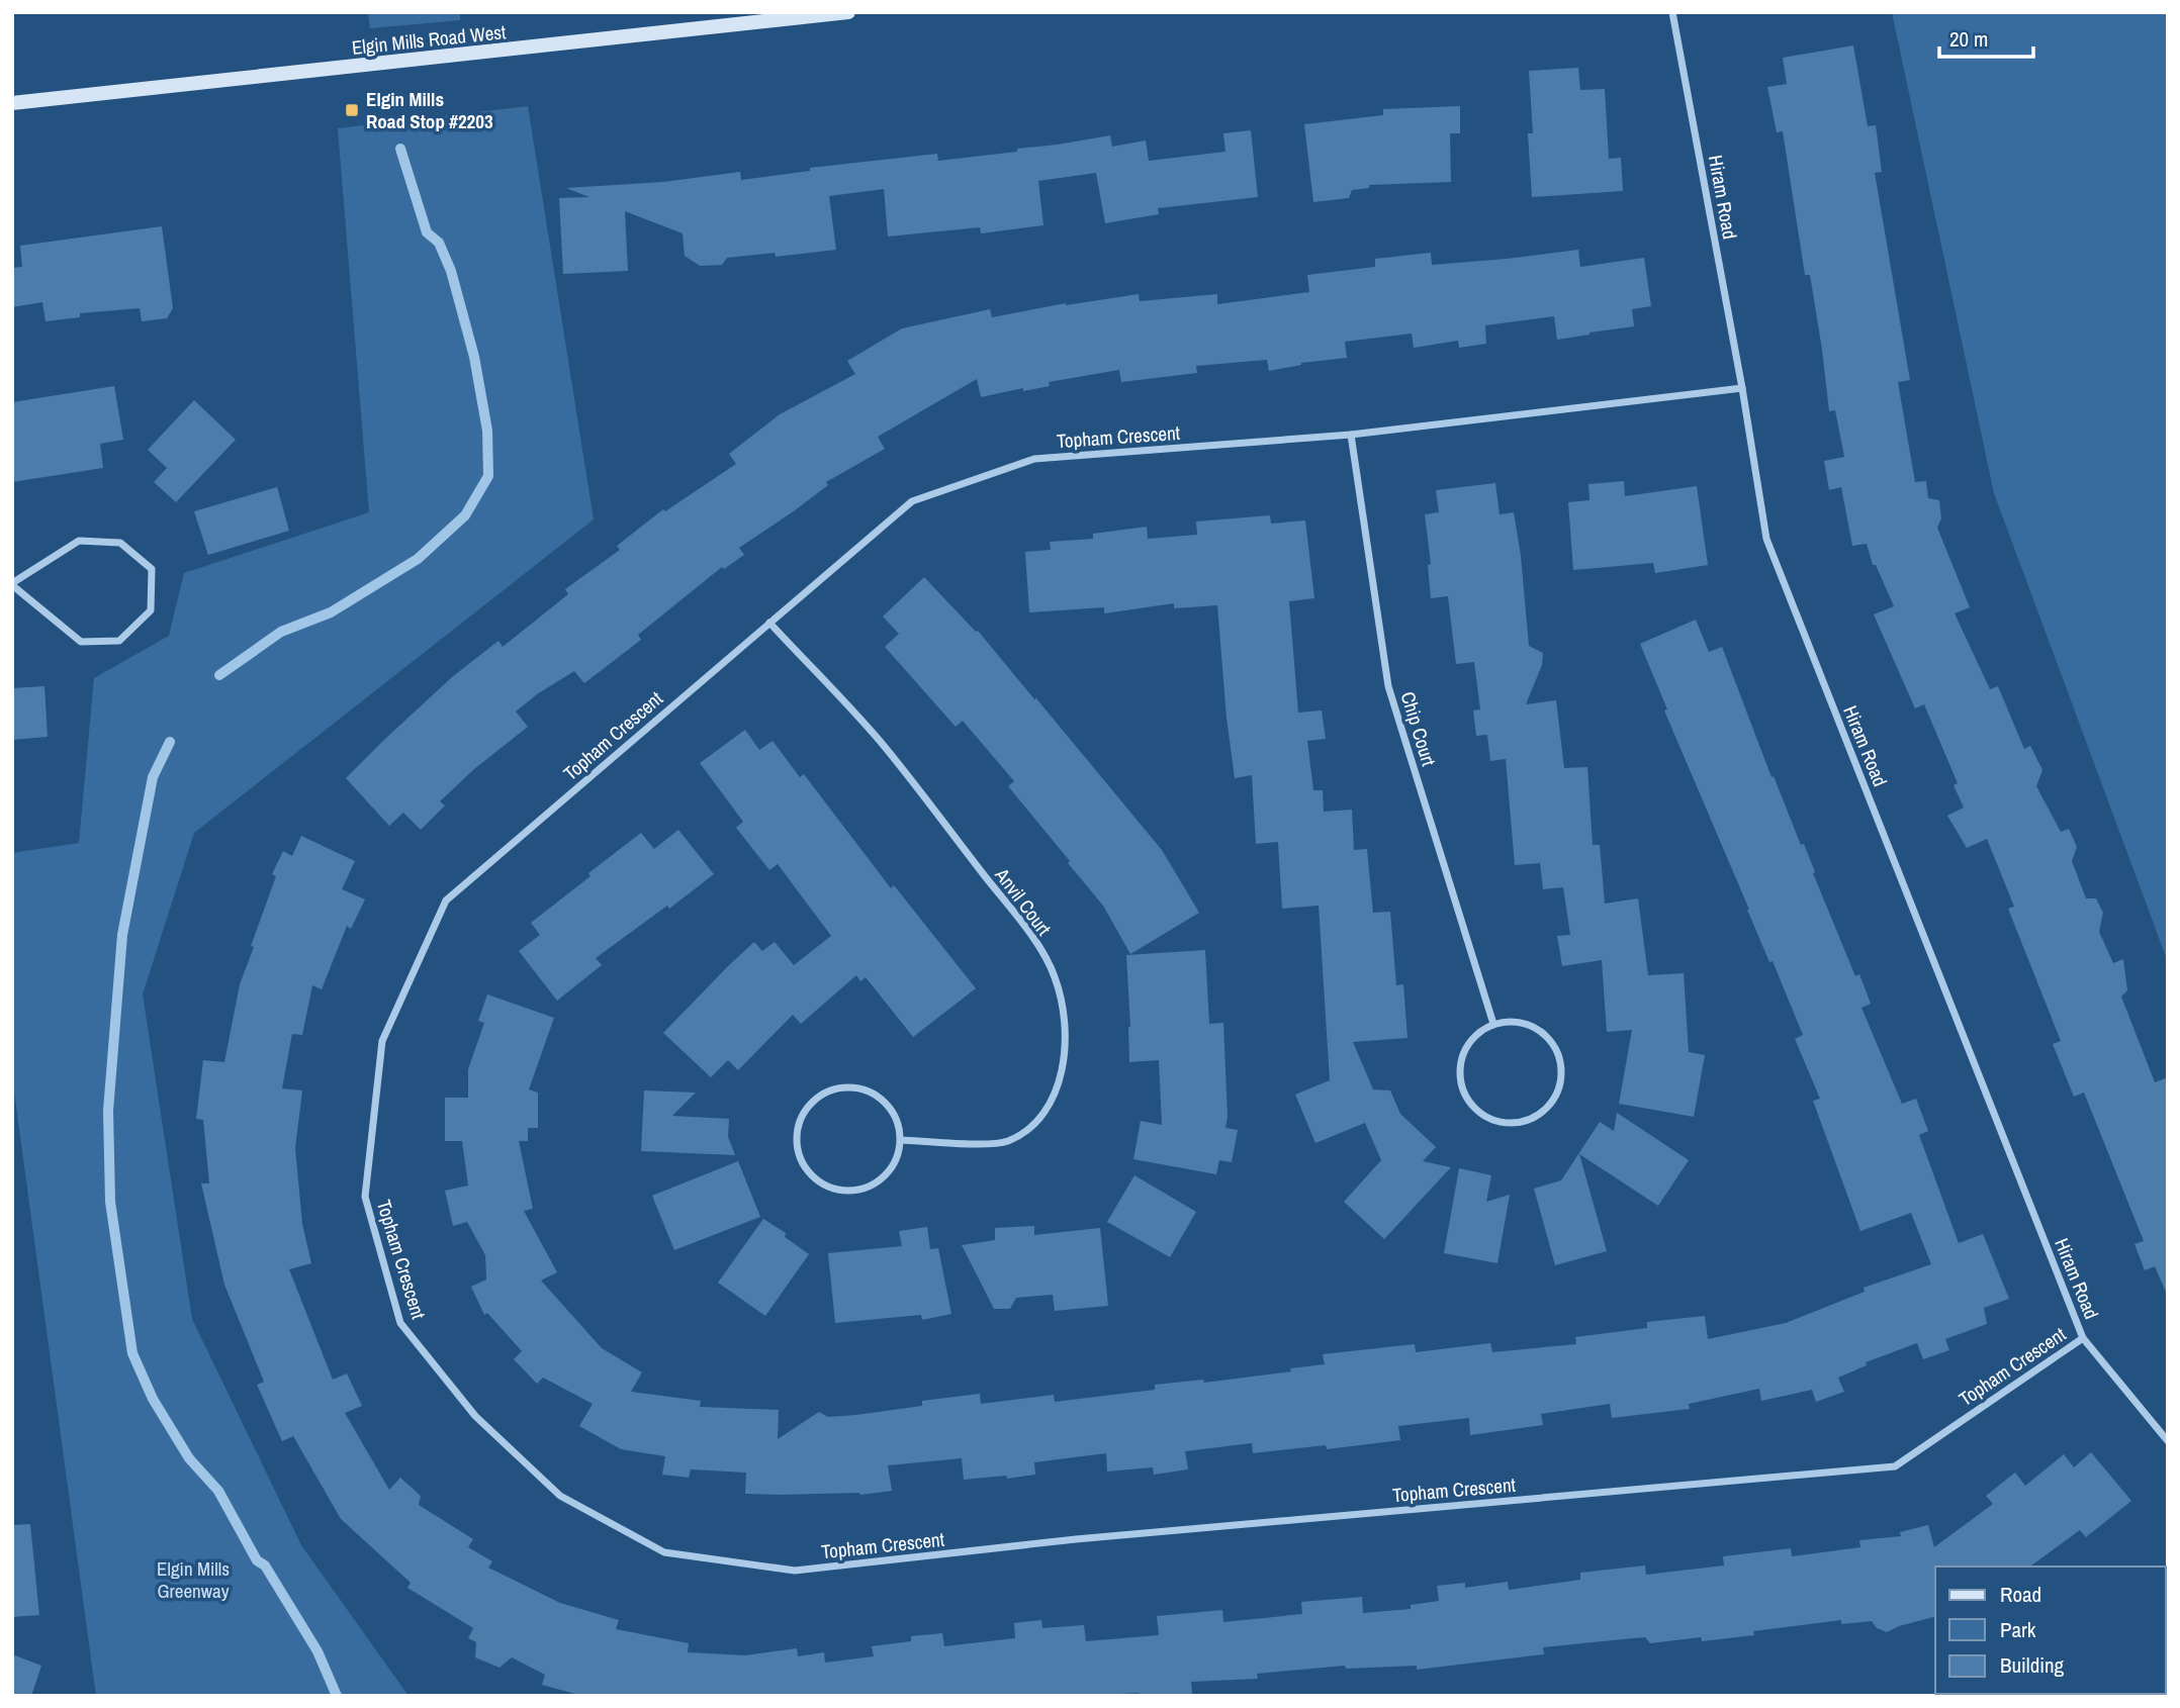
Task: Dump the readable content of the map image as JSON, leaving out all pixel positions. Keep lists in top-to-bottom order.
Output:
{
  "streets": {
    "main road": ["Elgin Mills Road West"],
    "street": [
      "Hiram Road",
      "Topham Crescent",
      "Chip Court",
      "Anvil Court"
    ]
  },
  "crossings": [
    ["Hiram Road", "Topham Crescent"],
    ["Topham Crescent", "Chip Court"],
    ["Topham Crescent", "Anvil Court"]
  ],
  "parks": ["Elgin Mills Greenway"],
  "places": {
    "transit": ["Elgin Mills Road Stop #2203"]
  },
  "legend": ["Road", "Park", "Building"],
  "scale_bar": "20 m"
}
